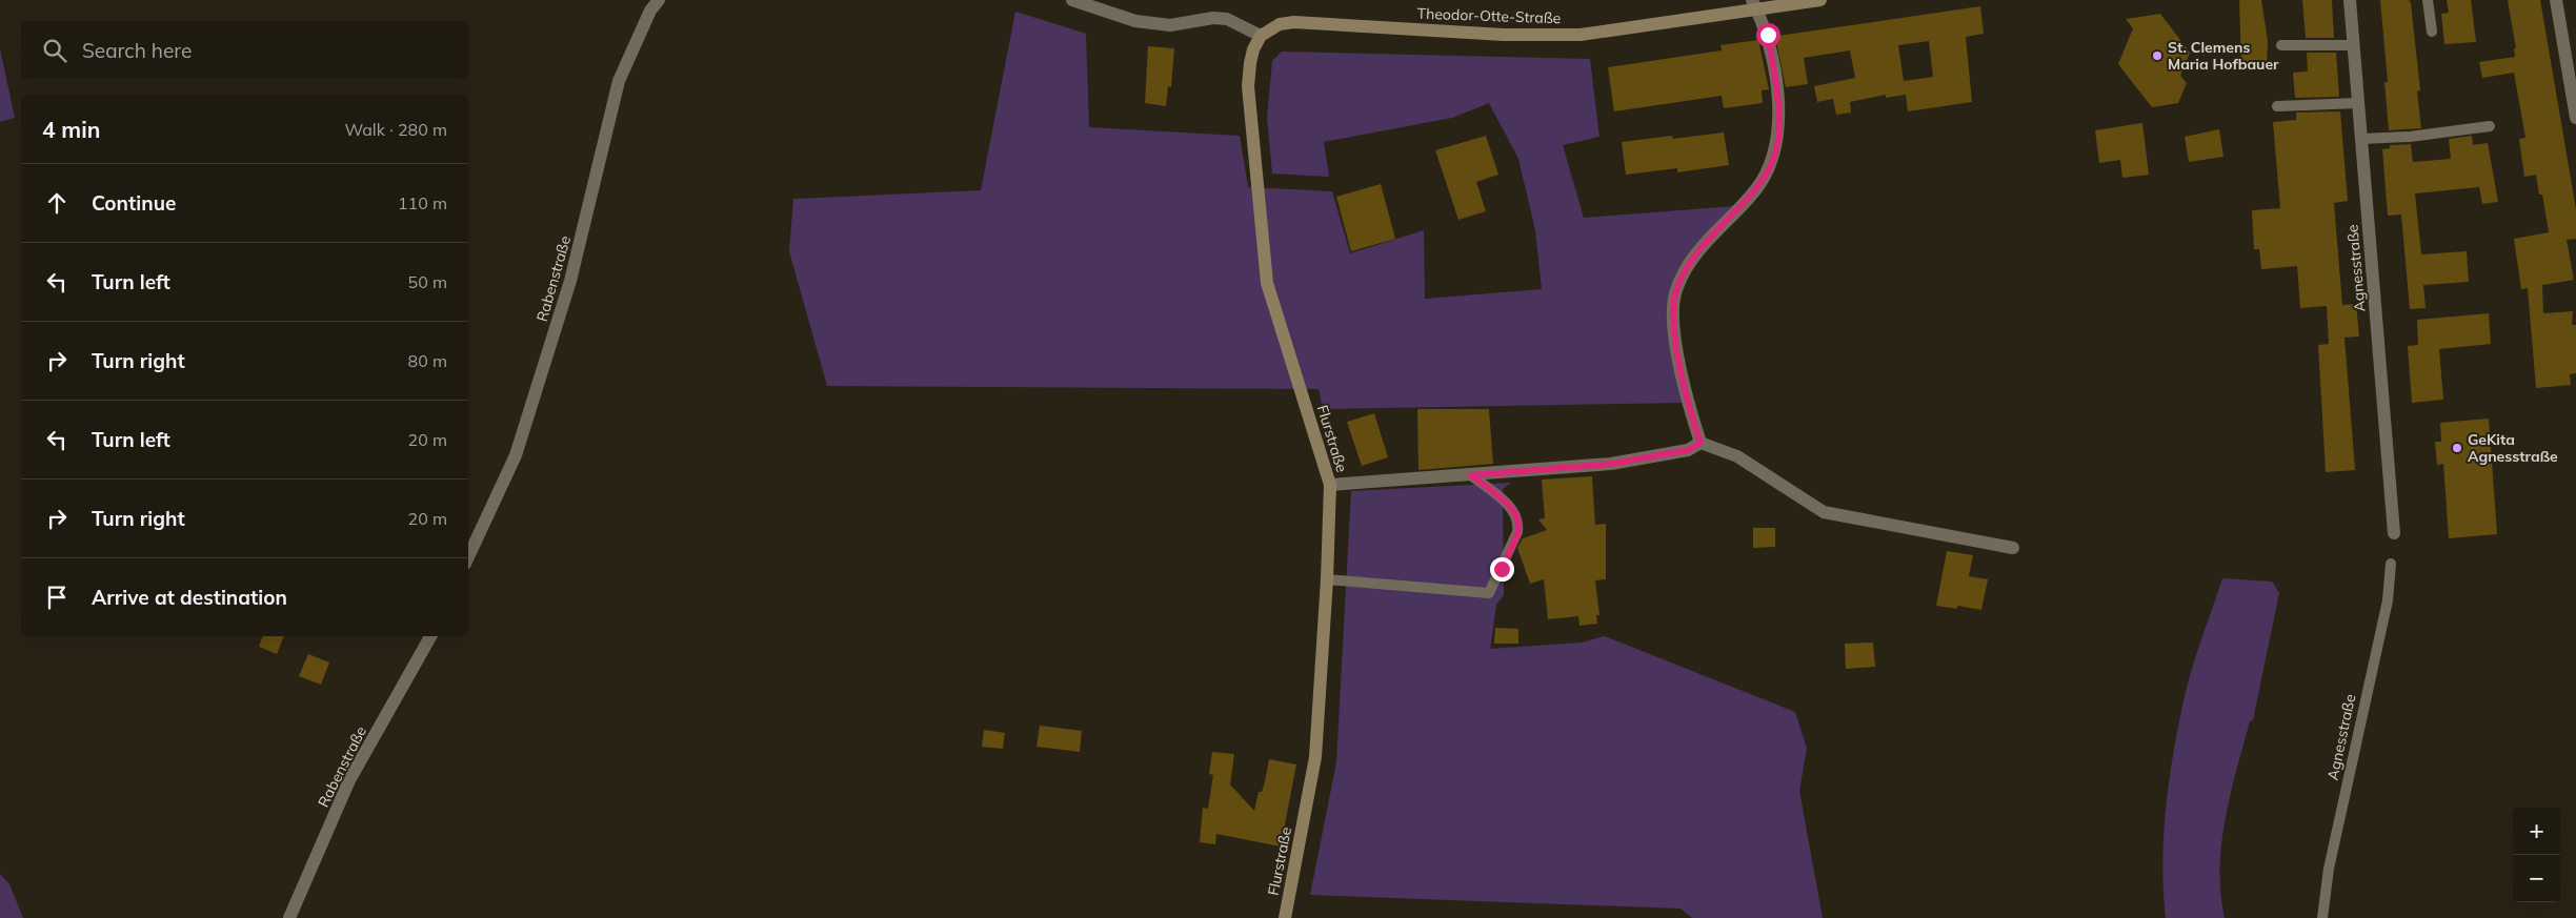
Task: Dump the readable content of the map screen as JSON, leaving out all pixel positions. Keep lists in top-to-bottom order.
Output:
{
  "streets": {
    "street": [
      "Theodor-Otte-Straße",
      "Agnesstraße",
      "Rabenstraße",
      "Flurstraße"
    ]
  },
  "crossings": [
    ["Theodor-Otte-Straße", "Flurstraße"]
  ],
  "places": ["St. Clemens Maria Hofbauer", "GeKita Agnesstraße"],
  "page": {
    "search": "Search here",
    "heading": ["4 min", "Walk · 280 m"],
    "list": [
      ["Continue", "110 m"],
      ["Turn left", "50 m"],
      ["Turn right", "80 m"],
      ["Turn left", "20 m"],
      ["Turn right", "20 m"],
      "Arrive at destination"
    ],
    "map_buttons": ["+", "−"]
  }
}
